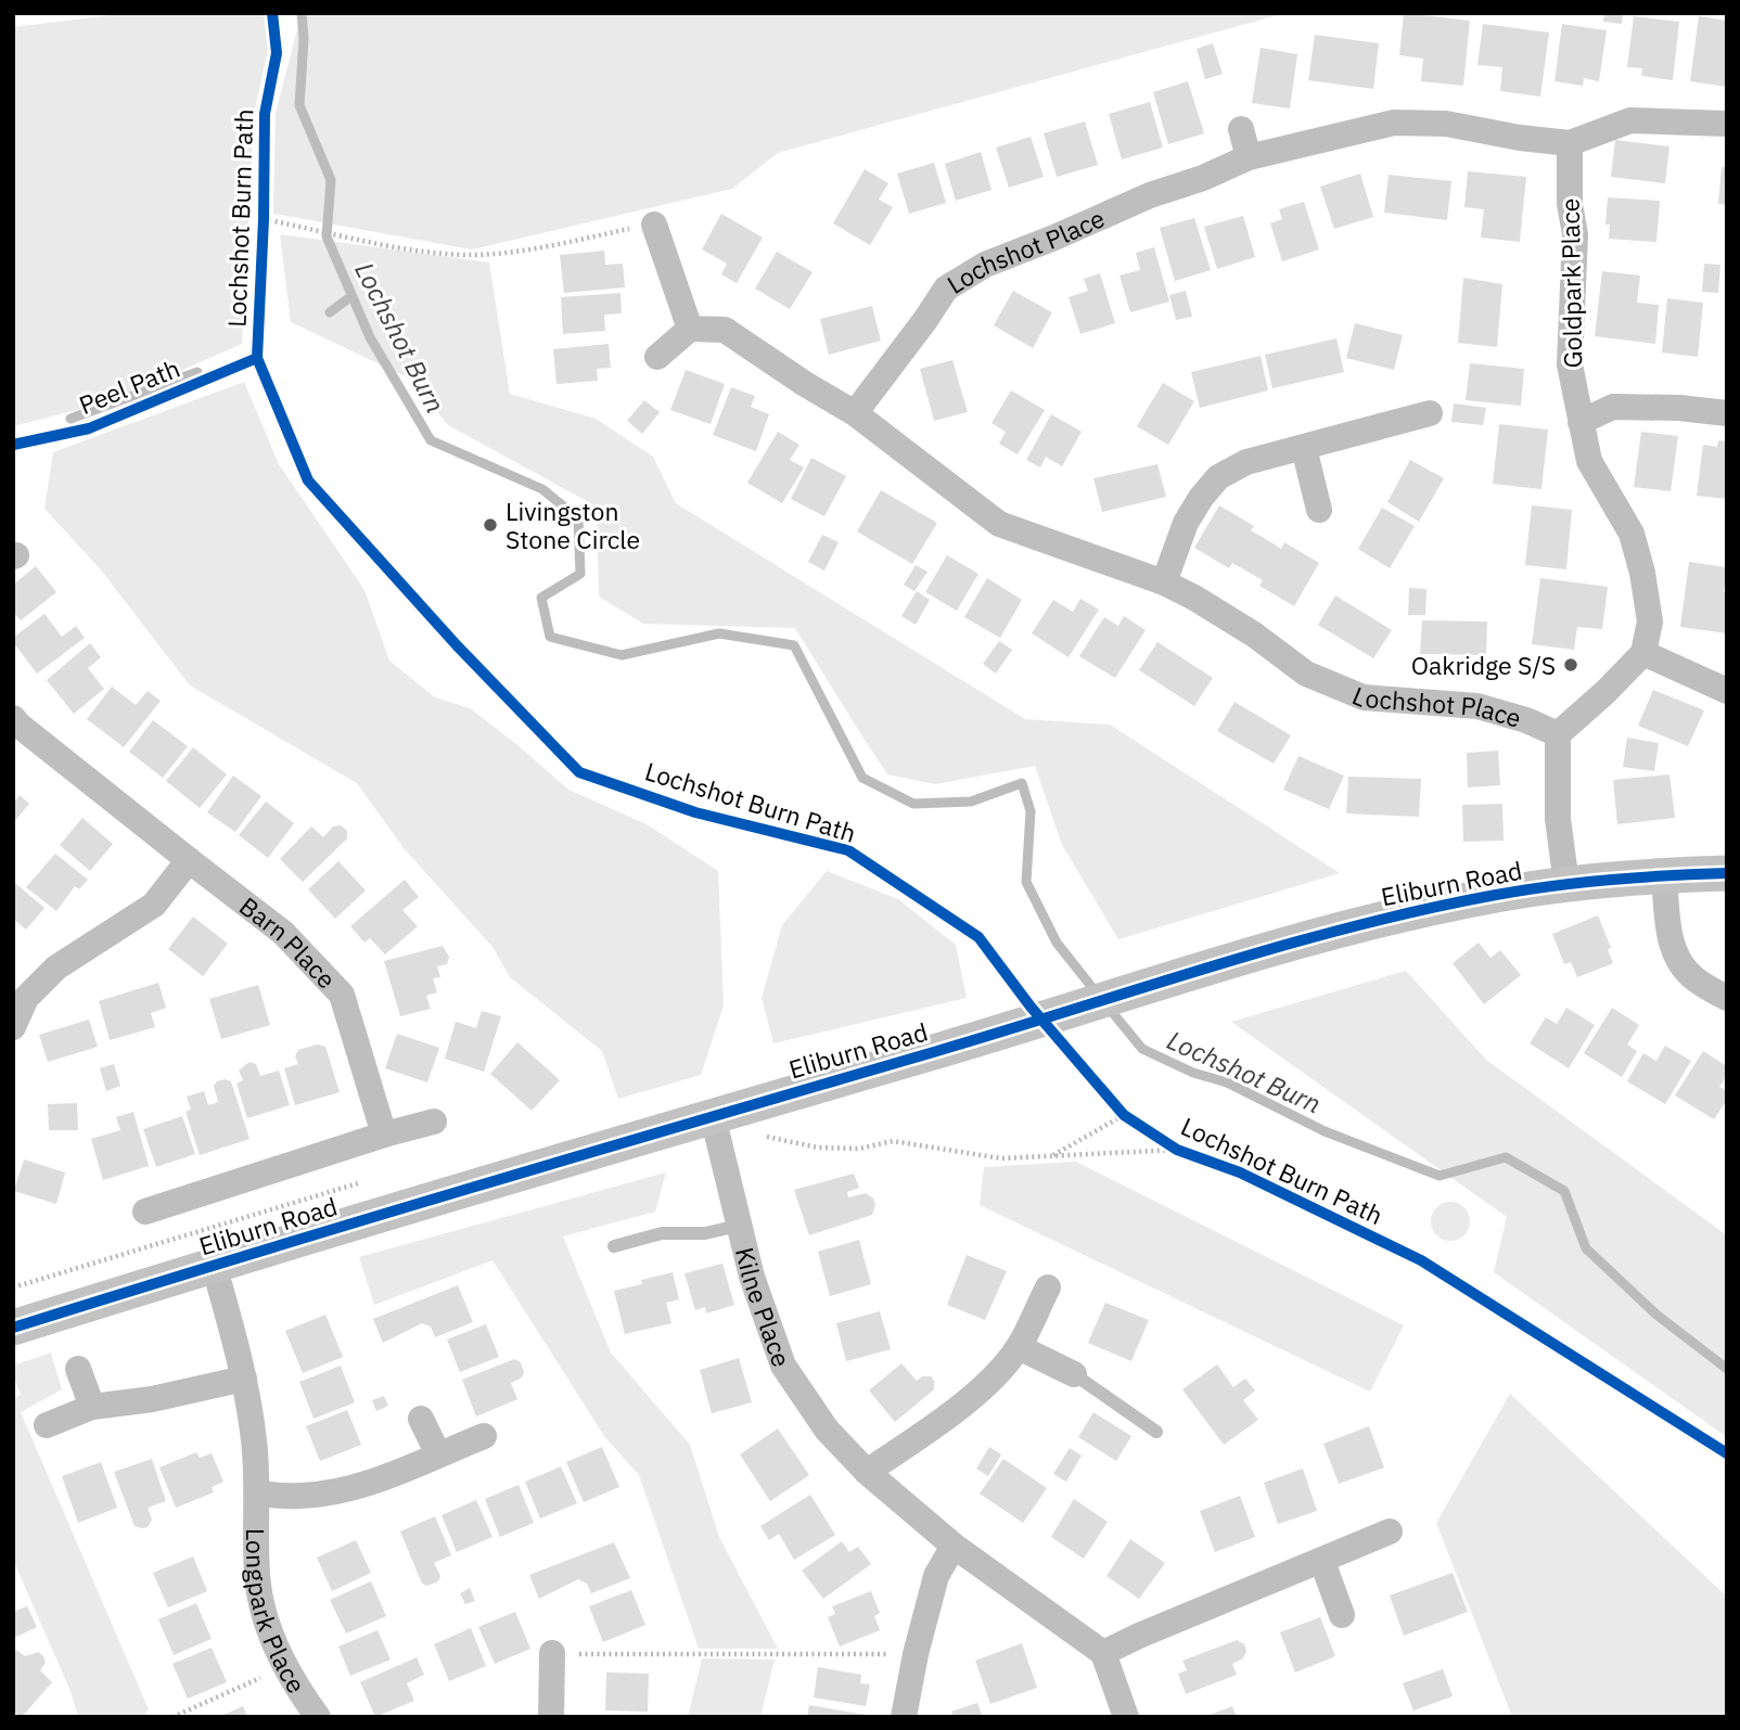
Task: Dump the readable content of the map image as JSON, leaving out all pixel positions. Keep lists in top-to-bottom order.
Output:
{
  "streets": {
    "street": [
      "Lochshot Place",
      "Goldpark Place",
      "Eliburn Road",
      "Barn Place",
      "Kilne Place",
      "Longpark Place"
    ],
    "cycle path": ["Lochshot Burn Path", "Peel Path"]
  },
  "crossings": [
    ["Lochshot Place", "Goldpark Place"],
    ["Eliburn Road", "Kilne Place"],
    ["Eliburn Road", "Longpark Place"]
  ],
  "water": ["Lochshot Burn"],
  "places": ["Livingston Stone Circle", "Oakridge S/S"]
}
